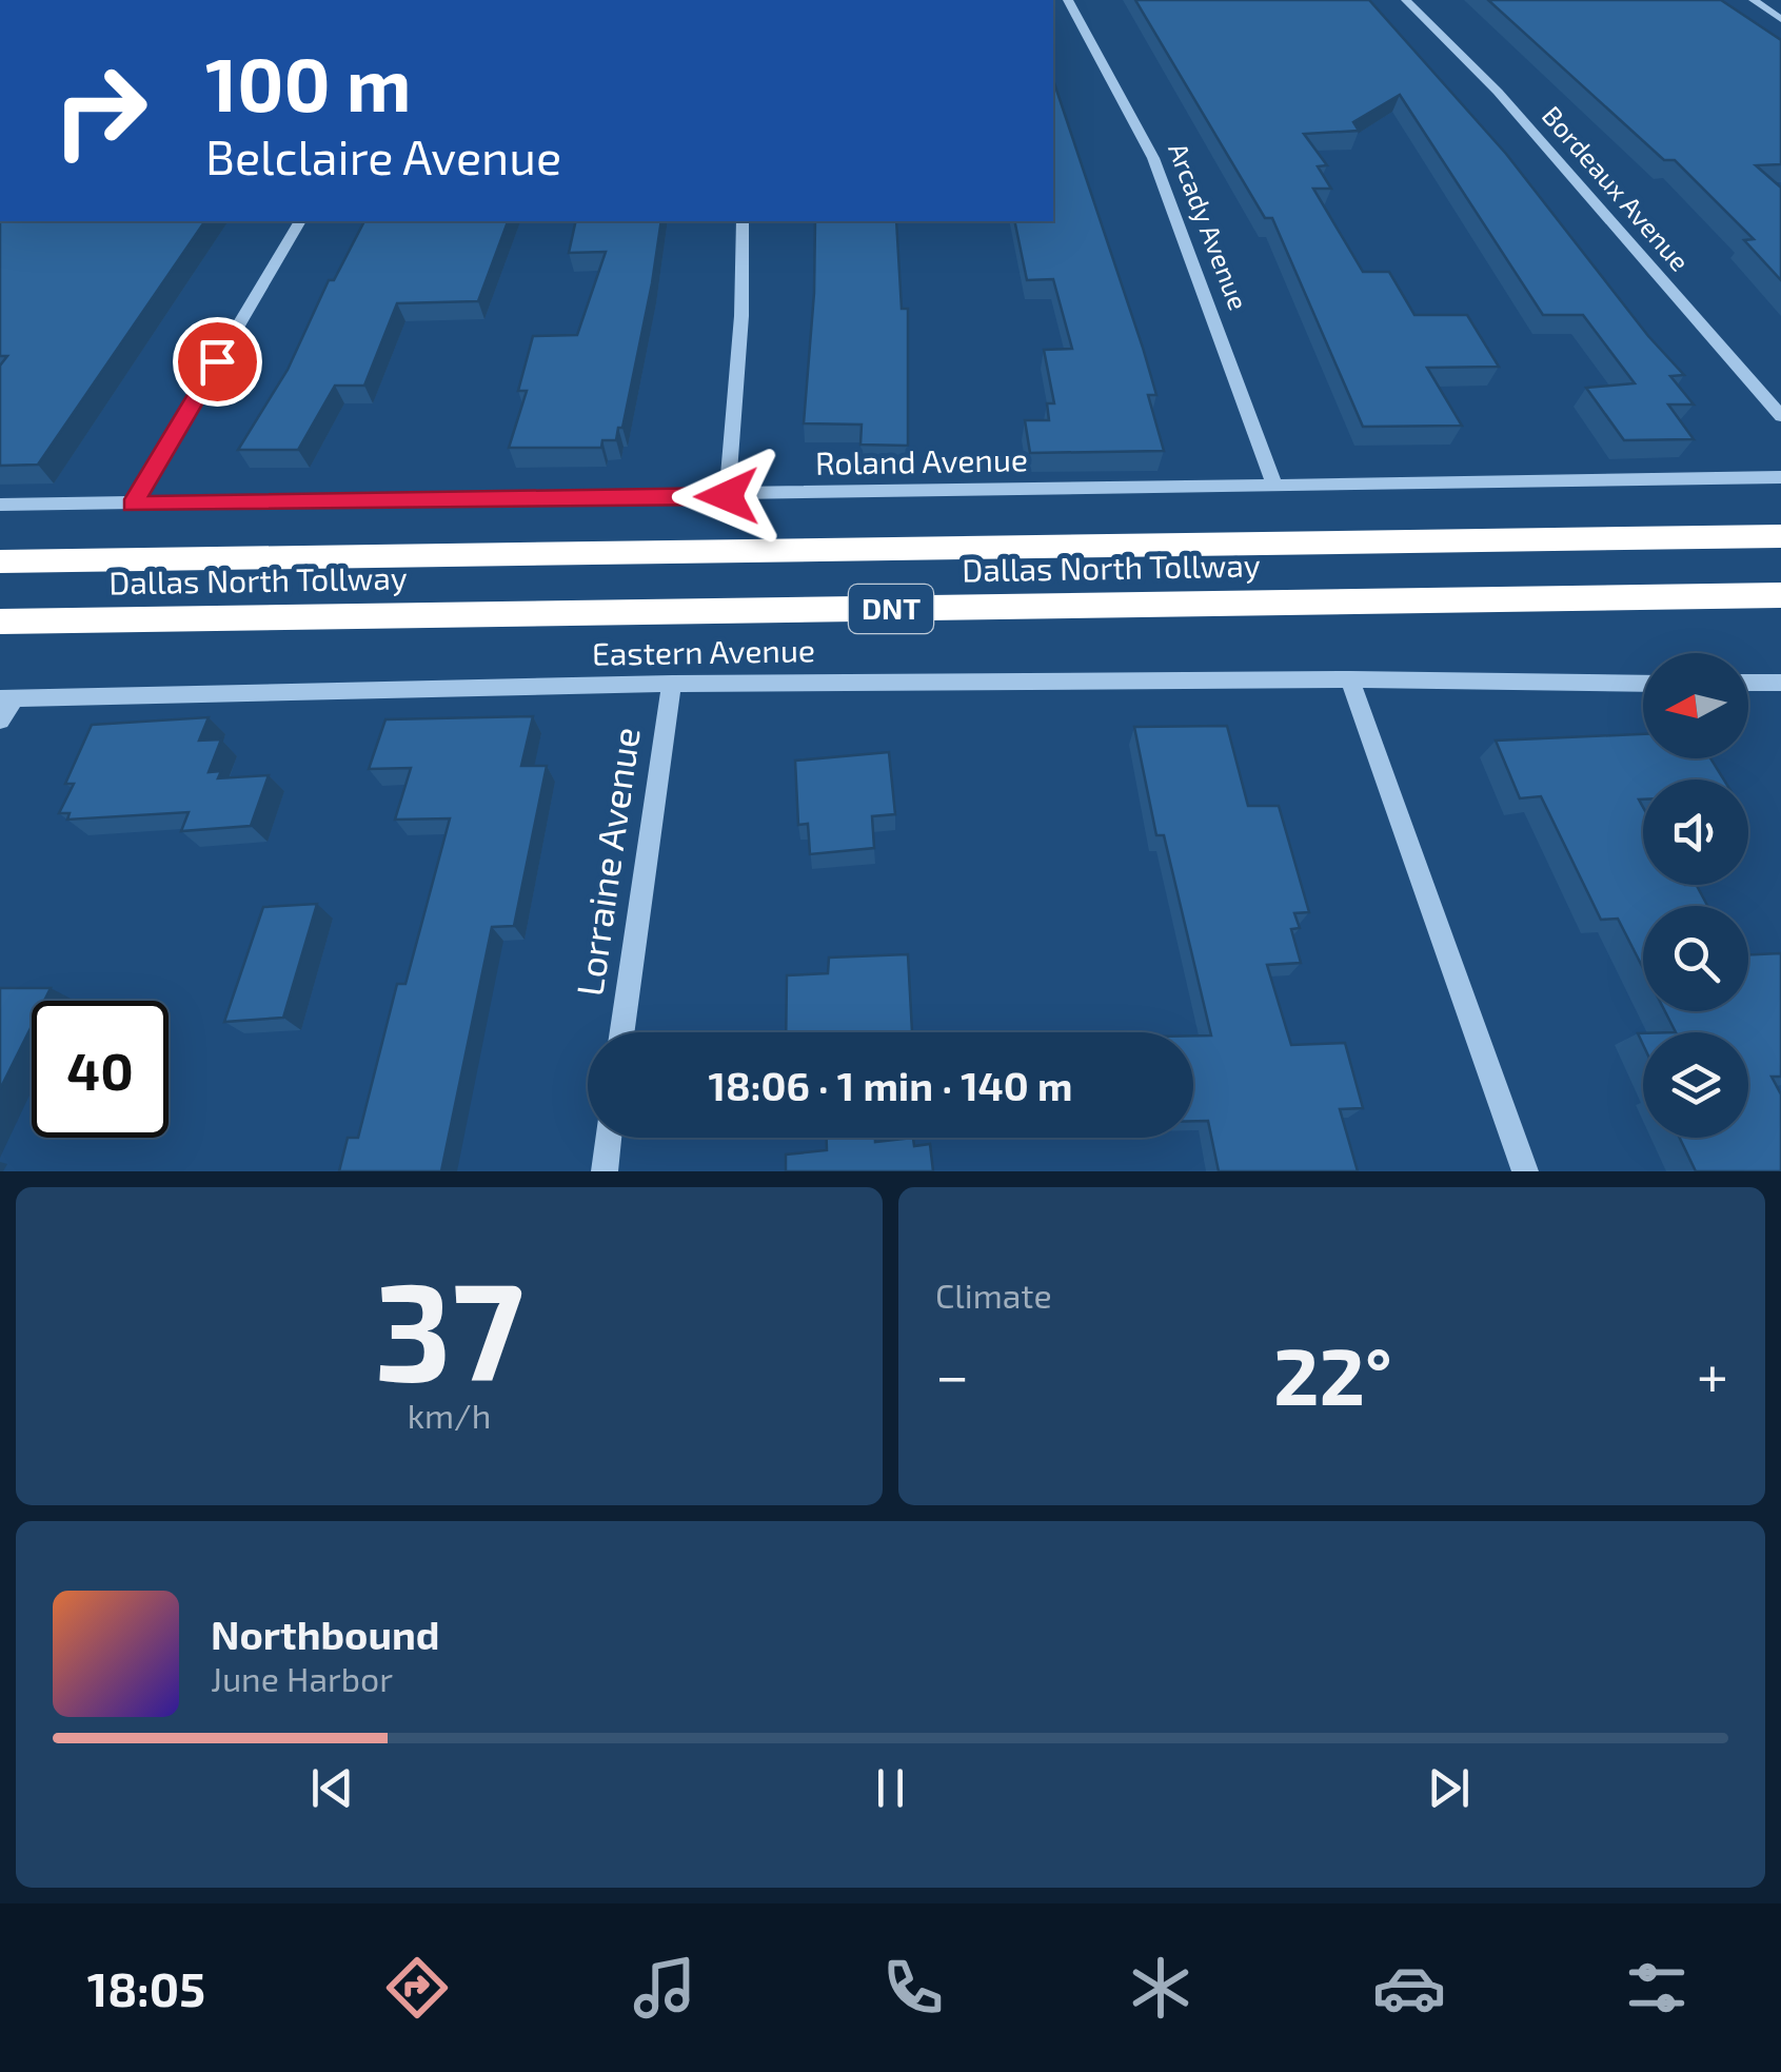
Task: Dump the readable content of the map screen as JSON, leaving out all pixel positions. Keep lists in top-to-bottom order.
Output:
{
  "streets": {
    "highway": ["Dallas North Tollway", "DNT"],
    "street": [
      "Bordeaux Avenue",
      "Arcady Avenue",
      "Roland Avenue",
      "Eastern Avenue",
      "Lorraine Avenue"
    ]
  },
  "crossings": [
    ["Arcady Avenue", "Roland Avenue"],
    ["Eastern Avenue", "Lorraine Avenue"]
  ],
  "north": "left",
  "page": {
    "turn": ["100 m", "Belclaire Avenue"],
    "limit": "40",
    "trip": "18:06 · 1 min · 140 m",
    "tile": [
      ["37", "km/h"],
      "Climate"
    ],
    "heat": ["−", "22°", "+"],
    "song": ["Northbound", "June Harbor"],
    "tabs": "18:05"
  }
}
